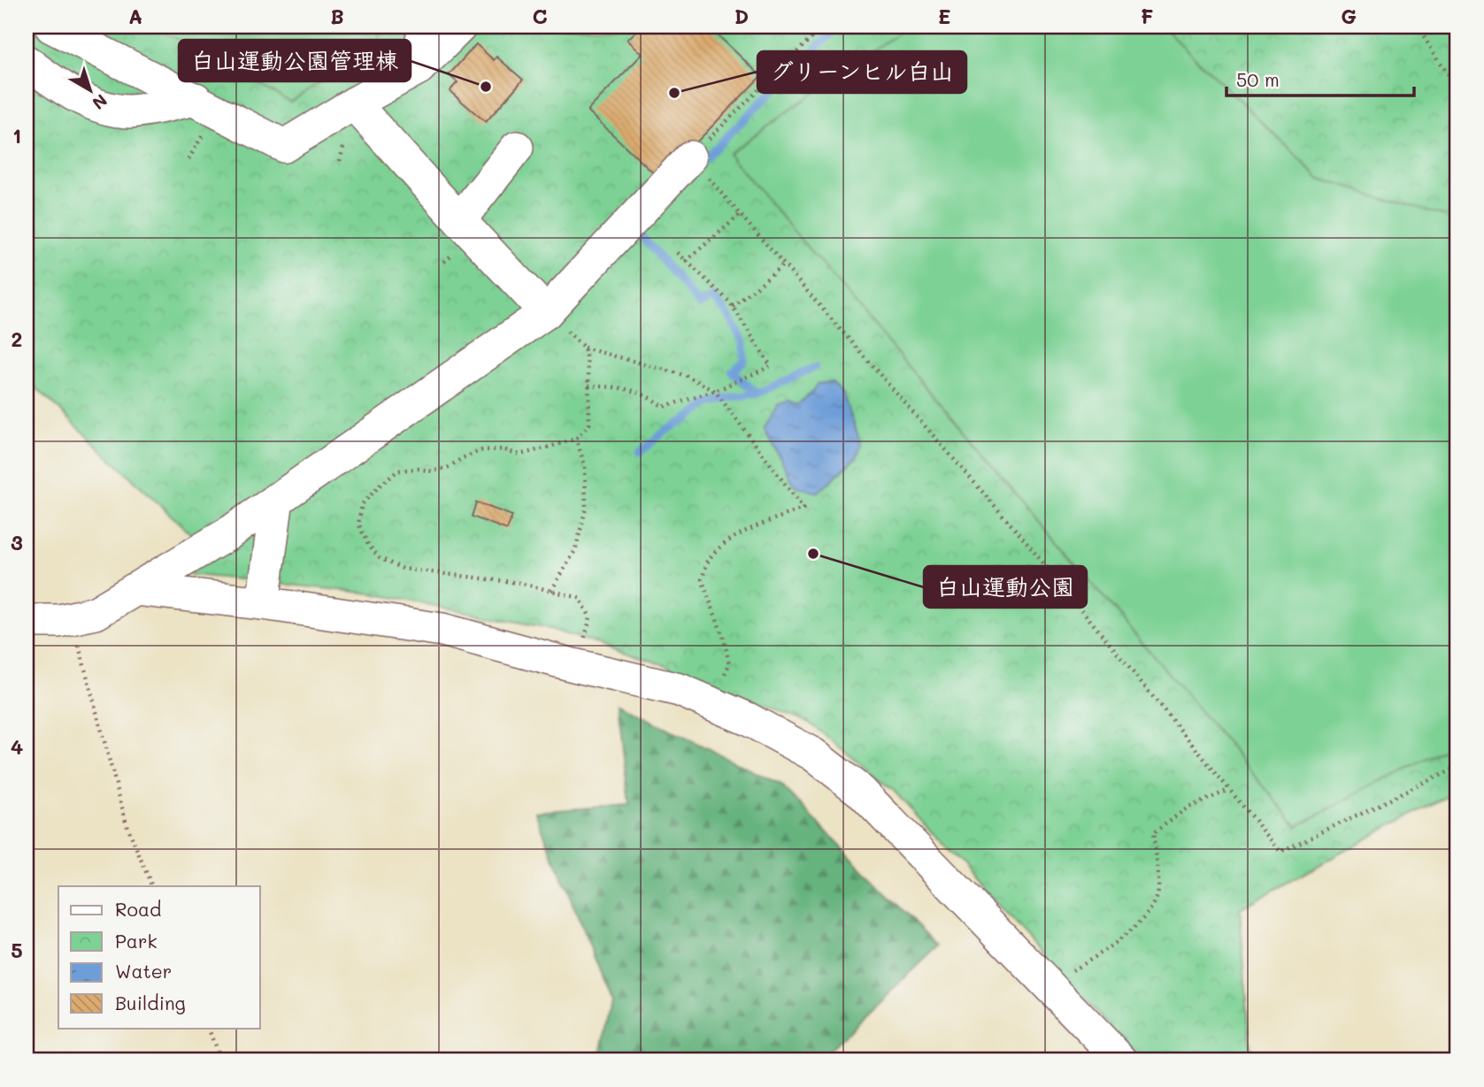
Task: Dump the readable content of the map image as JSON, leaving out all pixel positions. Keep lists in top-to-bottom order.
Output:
{
  "places": ["白山運動公園管理棟", "グリーンヒル白山", "白山運動公園"],
  "legend": [
    "Road",
    "Park",
    "Water",
    "Building"
  ],
  "scale_bar": "50 m",
  "north": "bottom right",
  "grid": {
    "columns": [
      "A",
      "B",
      "C",
      "D",
      "E",
      "F",
      "G"
    ],
    "rows": [
      "1",
      "2",
      "3",
      "4",
      "5"
    ]
  }
}
